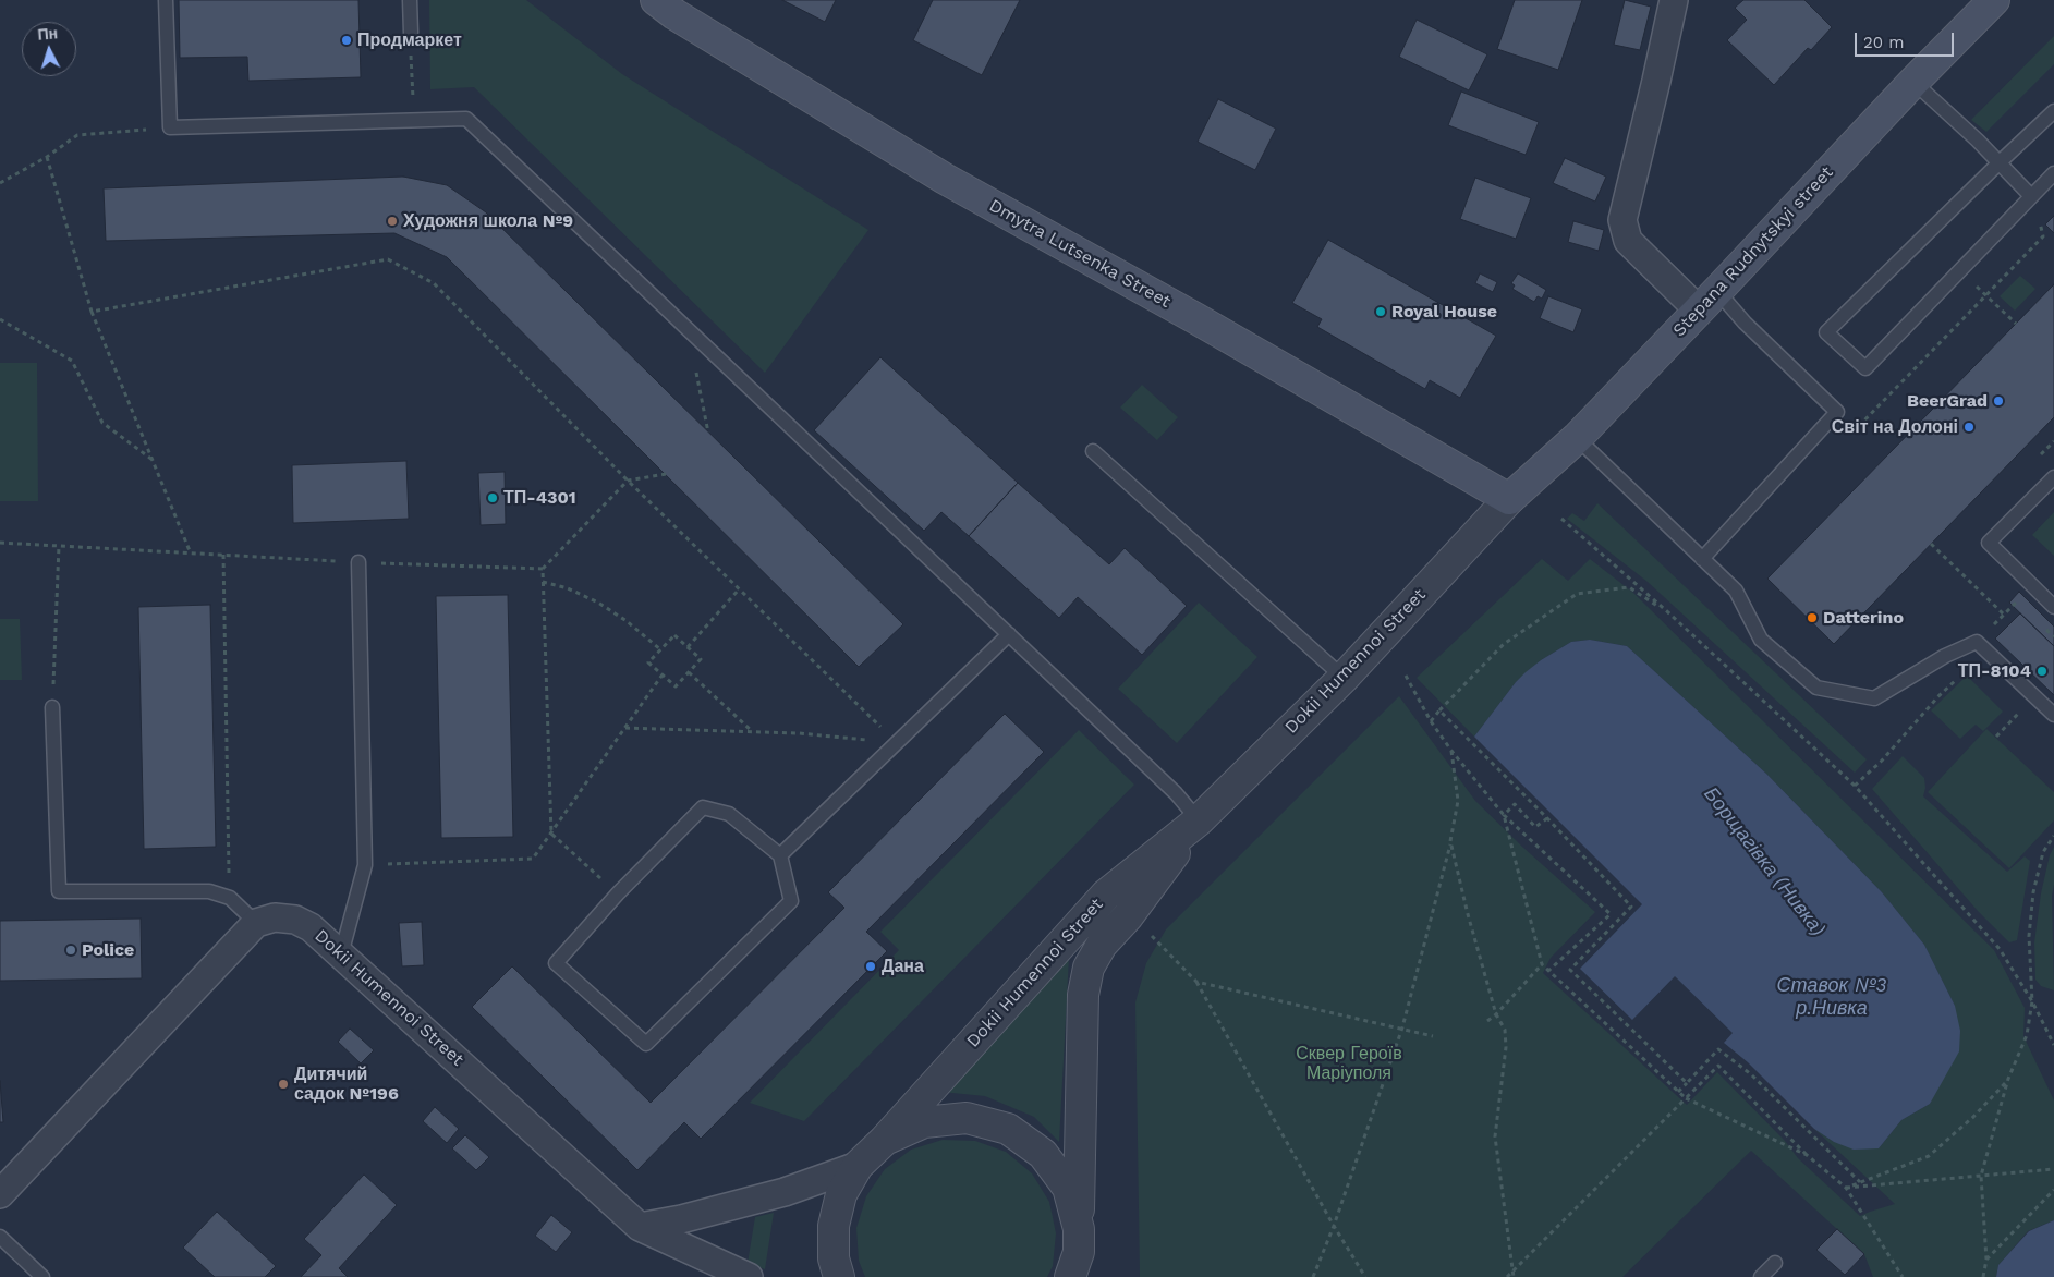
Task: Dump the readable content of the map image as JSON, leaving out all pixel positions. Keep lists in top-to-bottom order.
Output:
{
  "streets": {
    "main road": ["Stepana Rudnytskyi street", "Dmytra Lutsenka Street"],
    "street": ["Dokii Humennoi Street"]
  },
  "crossings": [
    ["Stepana Rudnytskyi street", "Dmytra Lutsenka Street"],
    ["Stepana Rudnytskyi street", "Dokii Humennoi Street"],
    ["Dmytra Lutsenka Street", "Dokii Humennoi Street"]
  ],
  "water": ["Борщагівка (Нивка)", "Ставок №3 р.Нивка"],
  "parks": ["Сквер Героїв Маріуполя"],
  "places": [
    "Продмаркет",
    "Художня школа №9",
    "Royal House",
    "BeerGrad",
    "Світ на Долоні",
    "ТП-4301",
    "Datterino",
    "ТП-8104",
    "Police",
    "Дана",
    "Дитячий садок №196"
  ],
  "scale_bar": "20 m",
  "north": "top"
}
